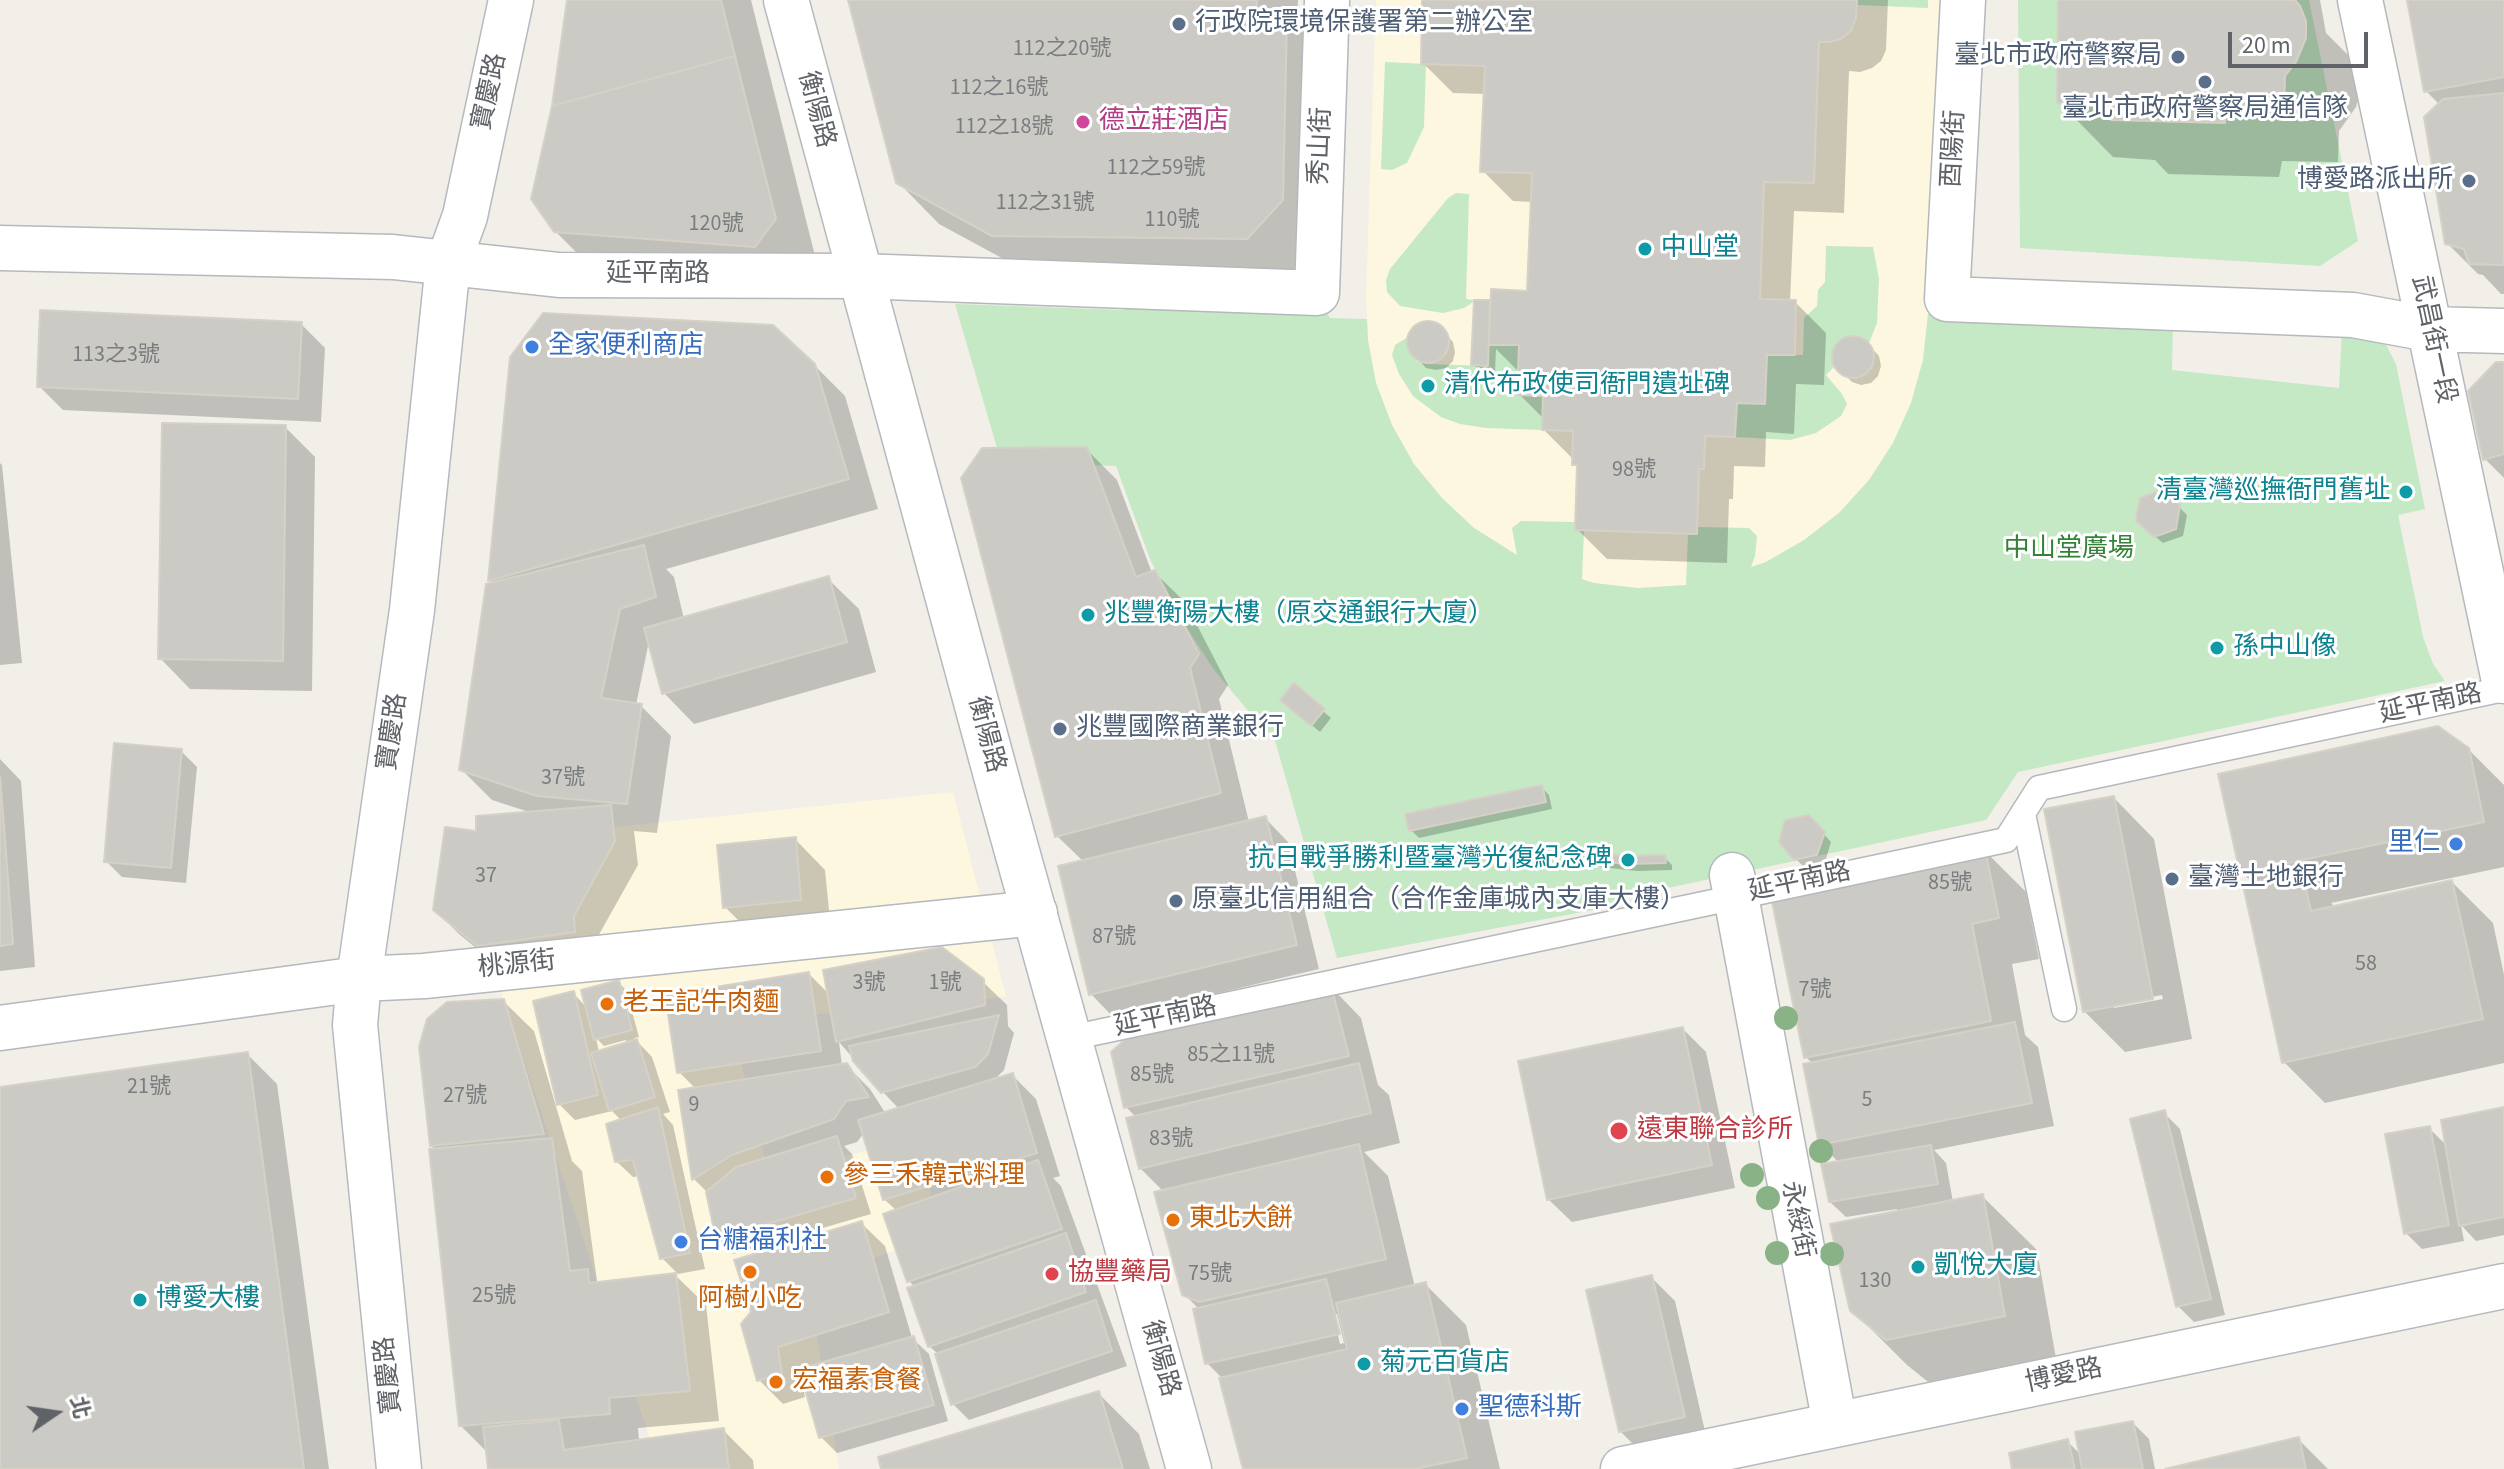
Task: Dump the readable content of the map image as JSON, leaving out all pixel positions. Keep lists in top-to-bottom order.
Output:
{
  "streets": {
    "street": [
      "寶慶路",
      "衡陽路",
      "秀山街",
      "酉陽街",
      "延平南路",
      "武昌街一段",
      "桃源街",
      "永綏街",
      "博愛路"
    ]
  },
  "crossings": [
    ["寶慶路", "延平南路"],
    ["寶慶路", "桃源街"],
    ["衡陽路", "延平南路"],
    ["衡陽路", "桃源街"],
    ["秀山街", "延平南路"],
    ["酉陽街", "武昌街一段"],
    ["延平南路", "永綏街"],
    ["永綏街", "博愛路"]
  ],
  "parks": ["中山堂廣場"],
  "places": [
    "行政院環境保護署第二辦公室",
    "臺北市政府警察局",
    "臺北市政府警察局通信隊",
    "德立莊酒店",
    "博愛路派出所",
    "中山堂",
    "全家便利商店",
    "清代布政使司衙門遺址碑",
    "清臺灣巡撫衙門舊址",
    "兆豐衡陽大樓（原交通銀行大廈）",
    "孫中山像",
    "兆豐國際商業銀行",
    "里仁",
    "抗日戰爭勝利暨臺灣光復紀念碑",
    "臺灣土地銀行",
    "原臺北信用組合（合作金庫城內支庫大樓）",
    "老王記牛肉麵",
    "遠東聯合診所",
    "參三禾韓式料理",
    "東北大餅",
    "台糖福利社",
    "凱悅大廈",
    "阿樹小吃",
    "協豐藥局",
    "博愛大樓",
    "菊元百貨店",
    "宏福素食餐",
    "聖德科斯"
  ],
  "house_numbers": [
    "112之20號",
    "112之16號",
    "112之18號",
    "112之59號",
    "112之31號",
    "110號",
    "120號",
    "113之3號",
    "98號",
    "37號",
    "37",
    "85號",
    "87號",
    "58",
    "3號",
    "1號",
    "7號",
    "85之11號",
    "85號",
    "21號",
    "27號",
    "5",
    "9",
    "83號",
    "75號",
    "130",
    "25號"
  ],
  "scale_bar": "20 m",
  "north": "right"
}
